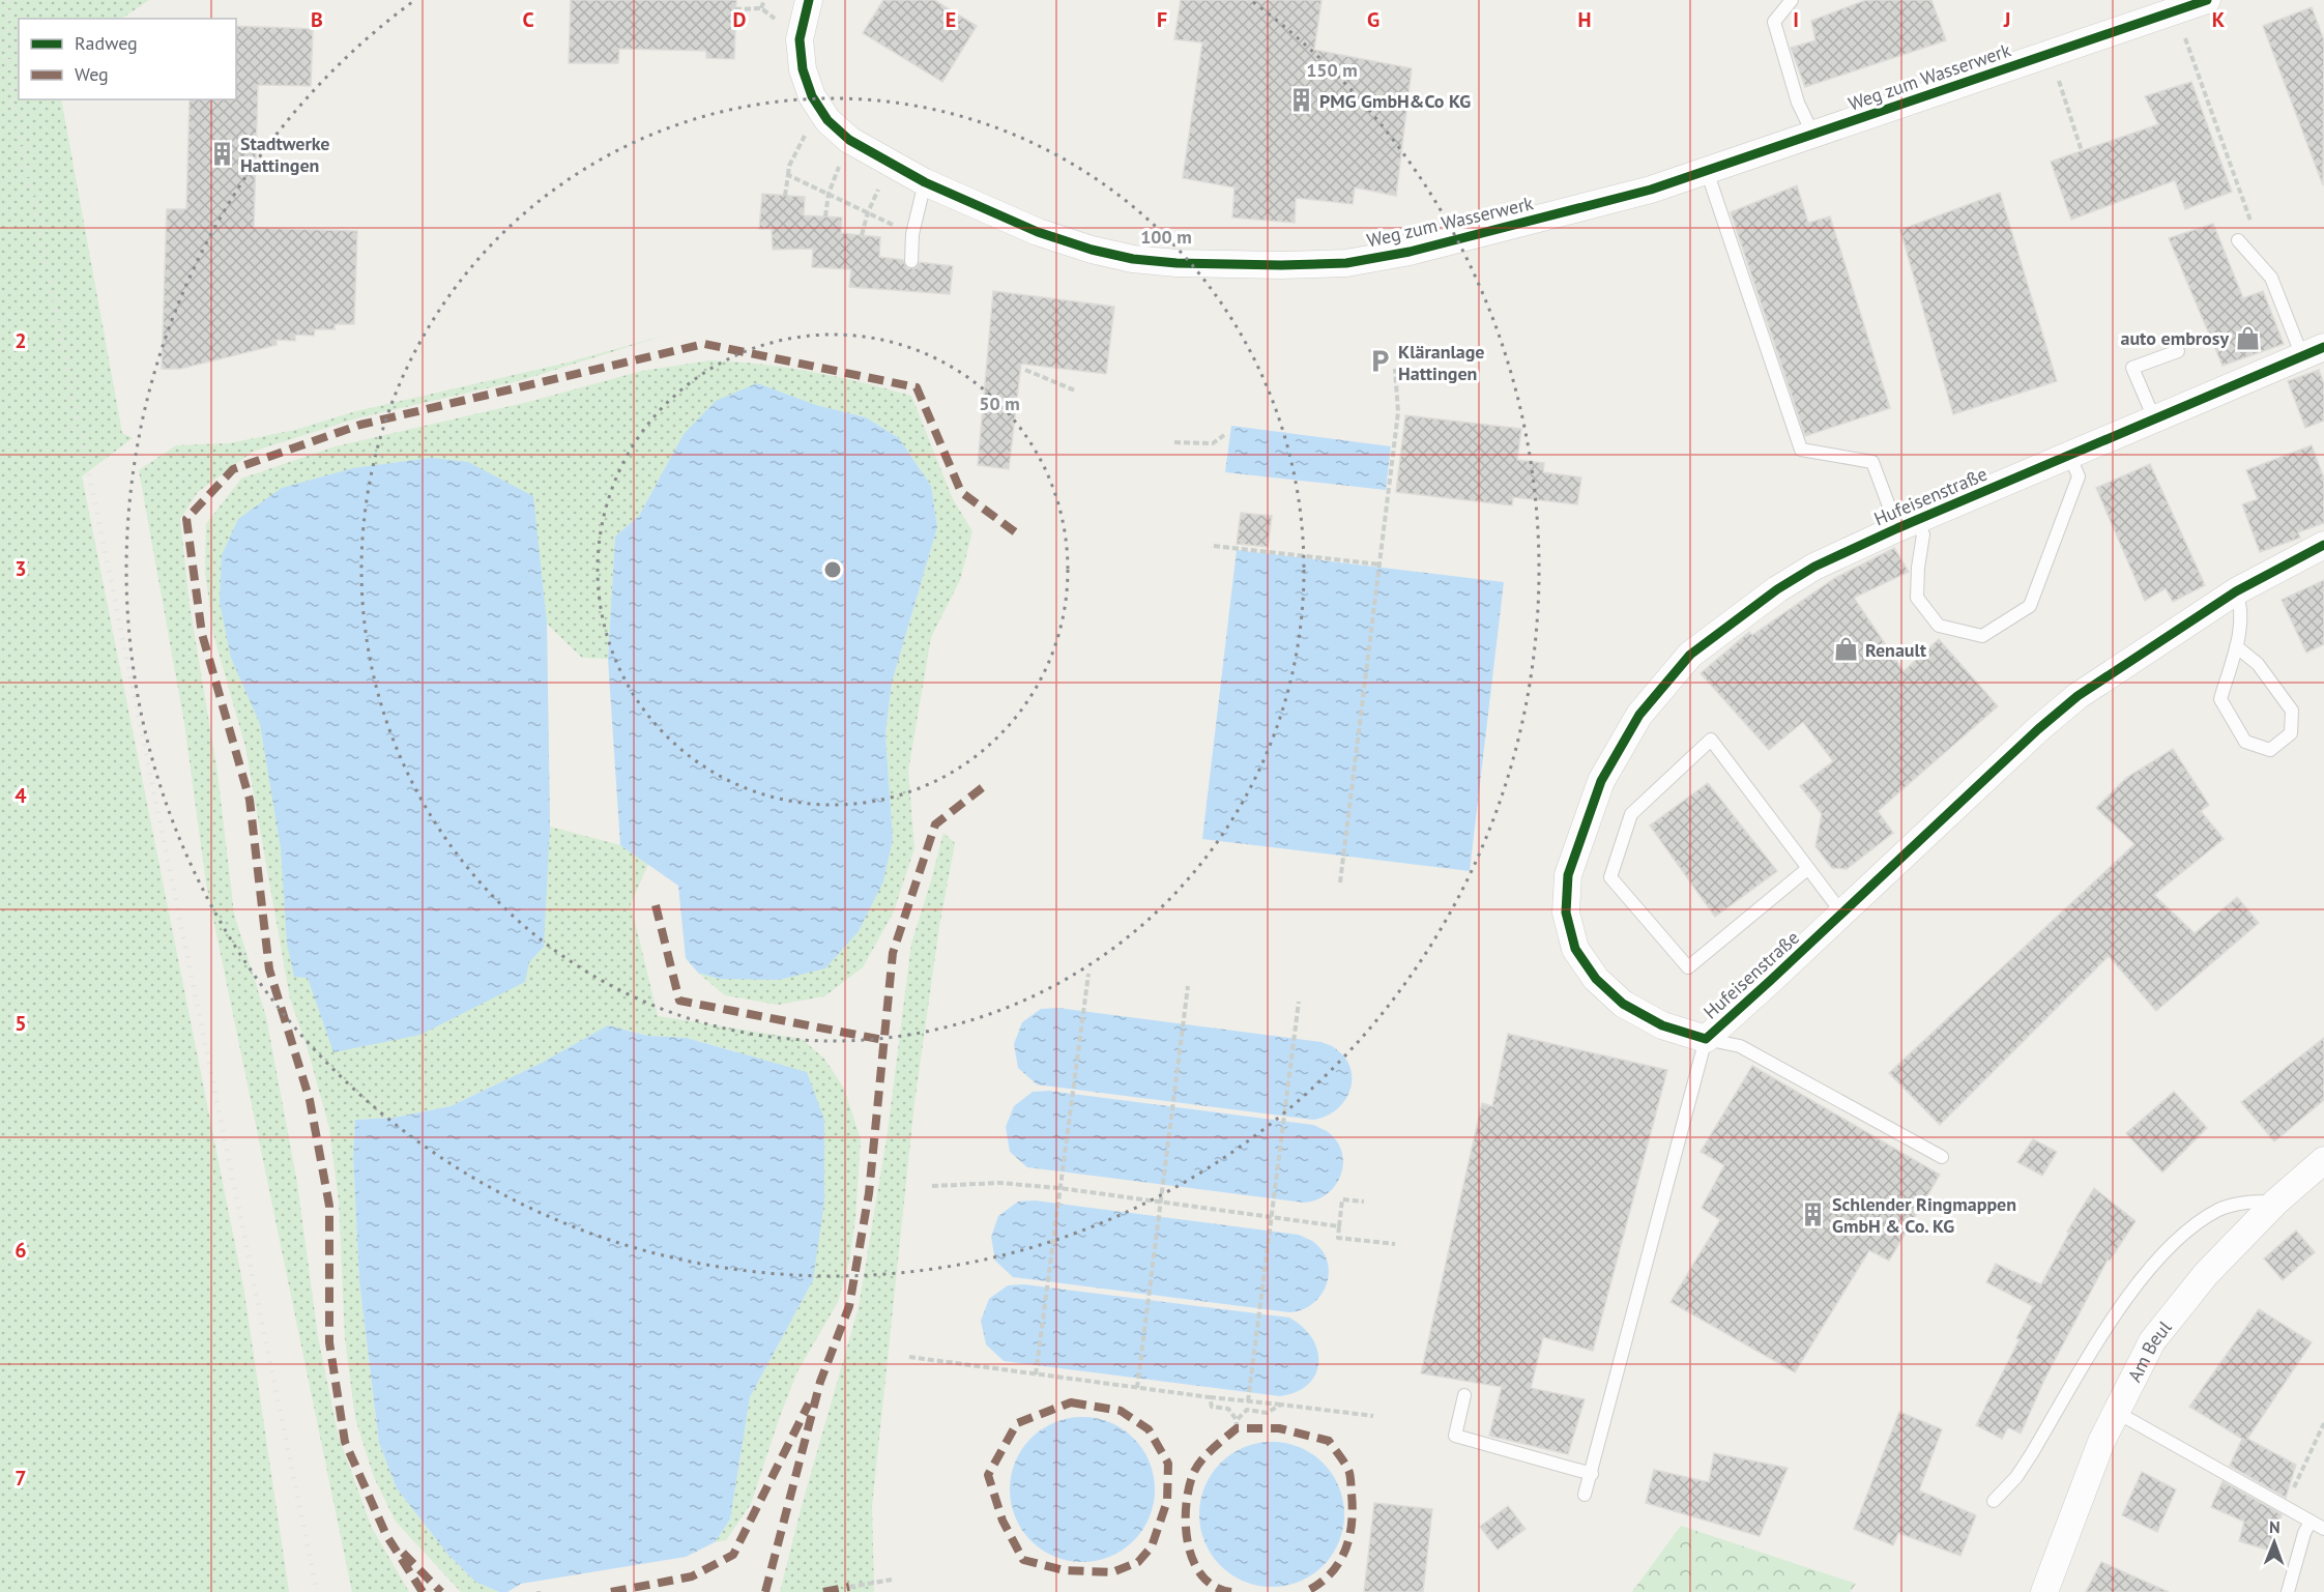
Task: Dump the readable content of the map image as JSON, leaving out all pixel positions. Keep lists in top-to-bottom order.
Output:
{
  "streets": {
    "street": ["Weg zum Wasserwerk", "Hufeisenstraße", "Am Beul"]
  },
  "places": {
    "building": ["PMG GmbH&Co KG", "Stadtwerke Hattingen", "Schlender Ringmappen GmbH & Co. KG"],
    "shop": ["auto embrosy", "Renault"],
    "parking": ["Kläranlage Hattingen"]
  },
  "legend": ["Radweg", "Weg"],
  "north": "top",
  "grid": {
    "columns": [
      "B",
      "C",
      "D",
      "E",
      "F",
      "G",
      "H",
      "I",
      "J",
      "K"
    ],
    "rows": [
      "2",
      "3",
      "4",
      "5",
      "6",
      "7"
    ]
  },
  "rings": ["150 m", "100 m", "50 m"]
}
